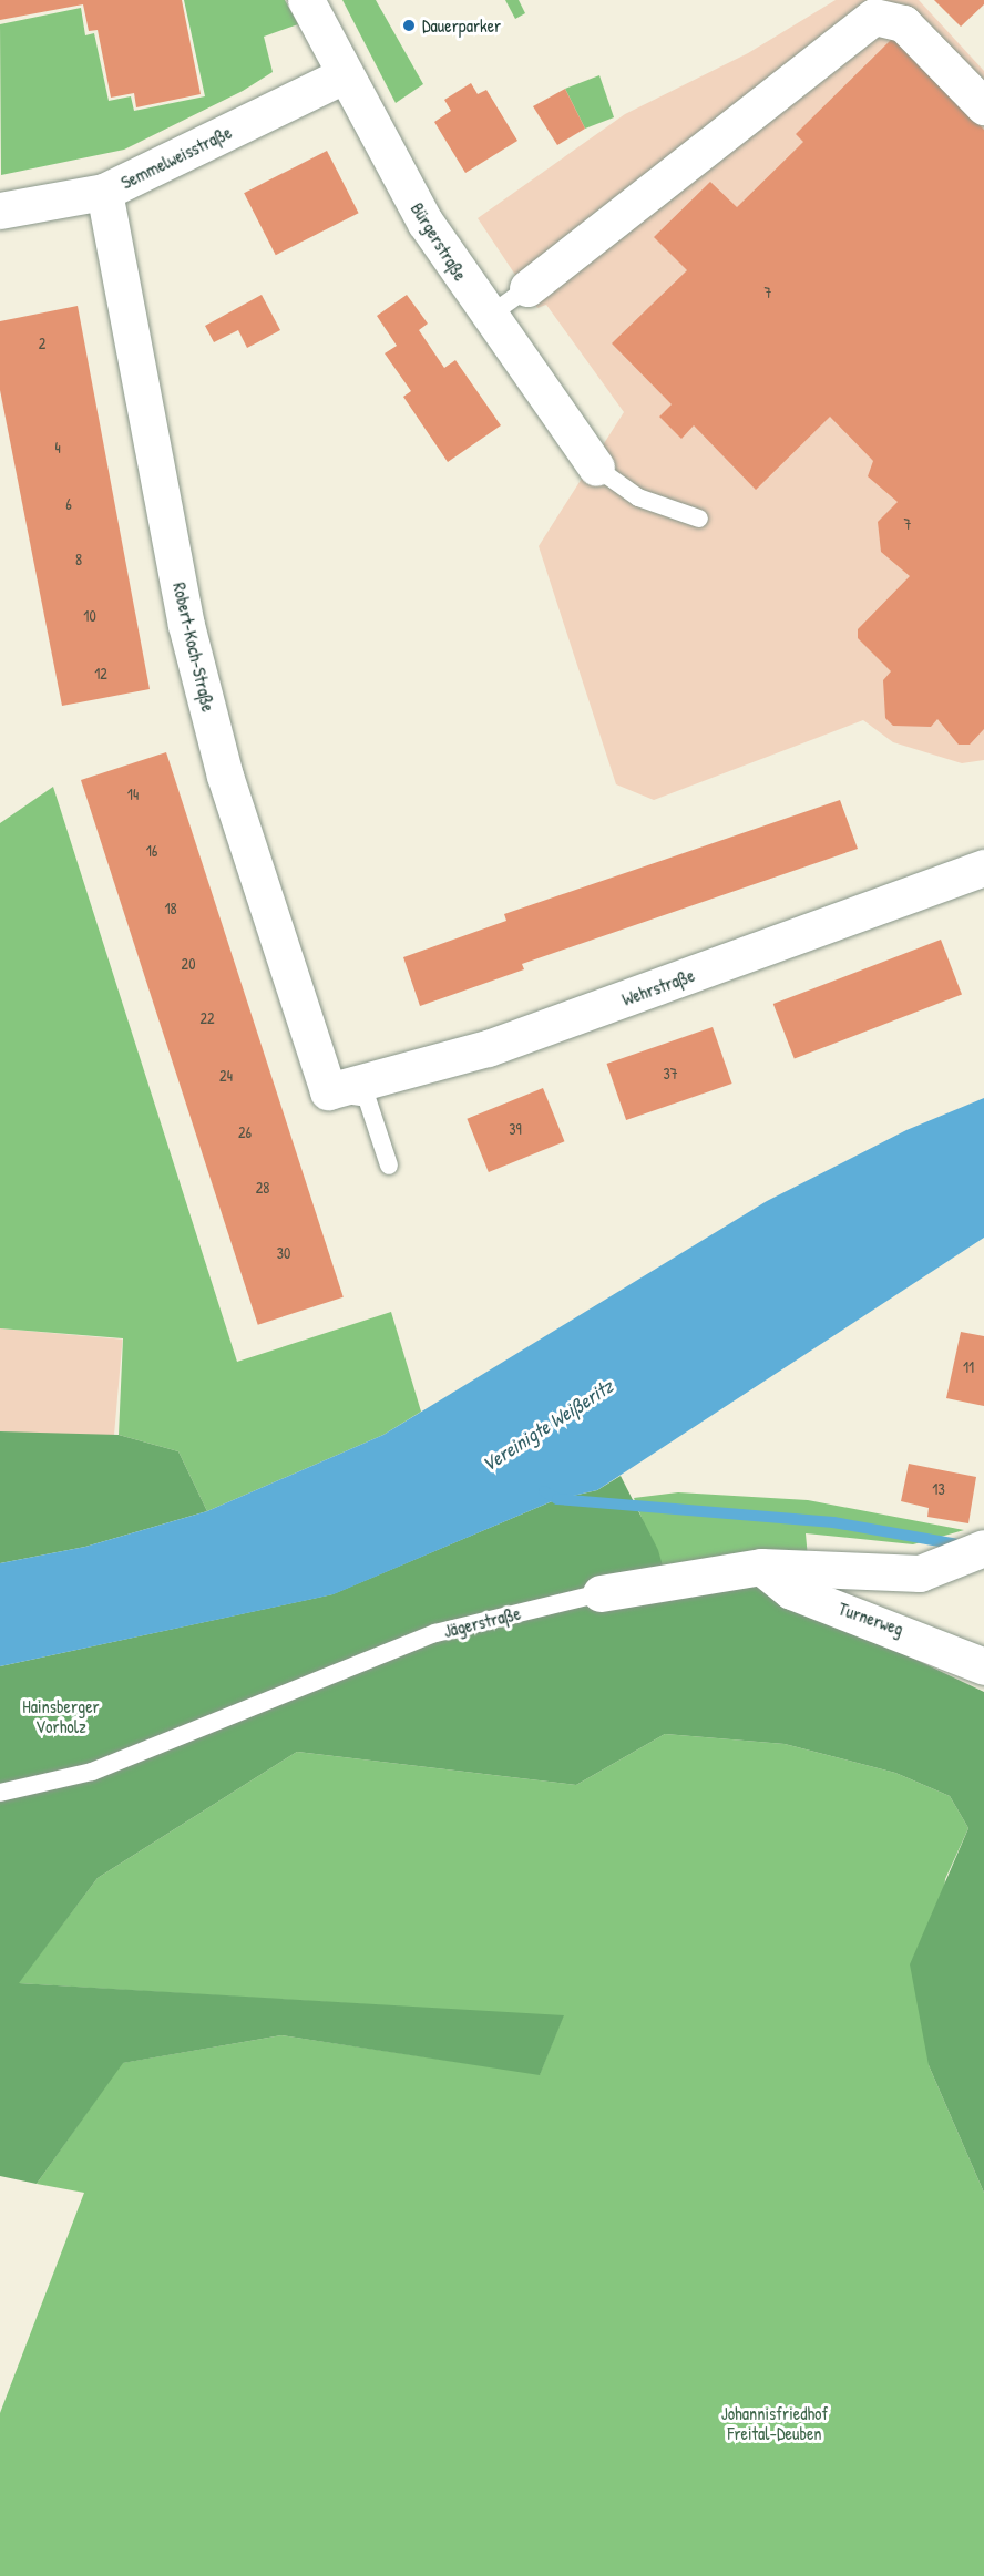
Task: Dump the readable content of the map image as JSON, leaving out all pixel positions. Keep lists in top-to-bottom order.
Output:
{
  "streets": {
    "street": [
      "Semmelweisstraße",
      "Bürgerstraße",
      "Robert-Koch-Straße",
      "Wehrstraße",
      "Turnerweg",
      "Jägerstraße"
    ]
  },
  "crossings": [
    ["Semmelweisstraße", "Bürgerstraße"],
    ["Semmelweisstraße", "Robert-Koch-Straße"],
    ["Robert-Koch-Straße", "Wehrstraße"],
    ["Turnerweg", "Jägerstraße"]
  ],
  "water": ["Vereinigte Weißeritz"],
  "parks": ["Hainsberger Vorholz", "Johannisfriedhof Freital-Deuben"],
  "places": ["Dauerparker"],
  "house_numbers": [
    "7",
    "2",
    "4",
    "6",
    "7",
    "8",
    "10",
    "12",
    "14",
    "16",
    "18",
    "20",
    "22",
    "37",
    "24",
    "39",
    "26",
    "28",
    "30",
    "11",
    "13"
  ]
}
